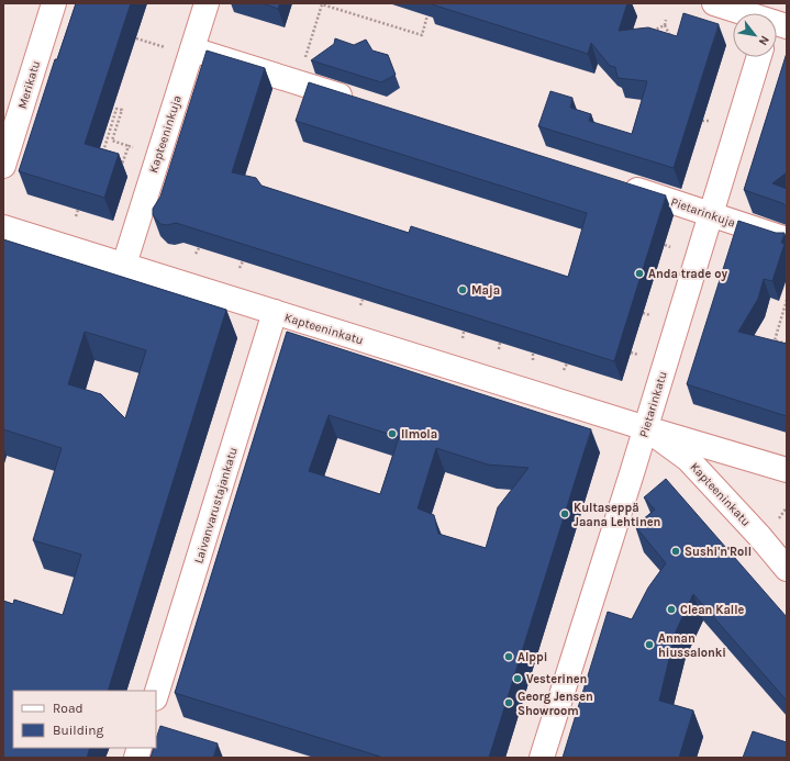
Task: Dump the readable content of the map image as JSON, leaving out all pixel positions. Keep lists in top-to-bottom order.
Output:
{
  "streets": {
    "street": [
      "Merikatu",
      "Kapteeninkuja",
      "Pietarinkuja",
      "Kapteeninkatu",
      "Pietarinkatu",
      "Laivanvarustajankatu"
    ]
  },
  "crossings": [
    ["Kapteeninkuja", "Kapteeninkatu"],
    ["Pietarinkuja", "Pietarinkatu"],
    ["Kapteeninkatu", "Pietarinkatu"],
    ["Kapteeninkatu", "Laivanvarustajankatu"]
  ],
  "places": [
    "Anda trade oy",
    "Maja",
    "Ilmola",
    "Kultaseppä Jaana Lehtinen",
    "Sushi'n'Roll",
    "Clean Kalle",
    "Annan hiussalonki",
    "Alppi",
    "Vesterinen",
    "Georg Jensen Showroom"
  ],
  "legend": ["Road", "Building"],
  "north": "bottom right"
}
